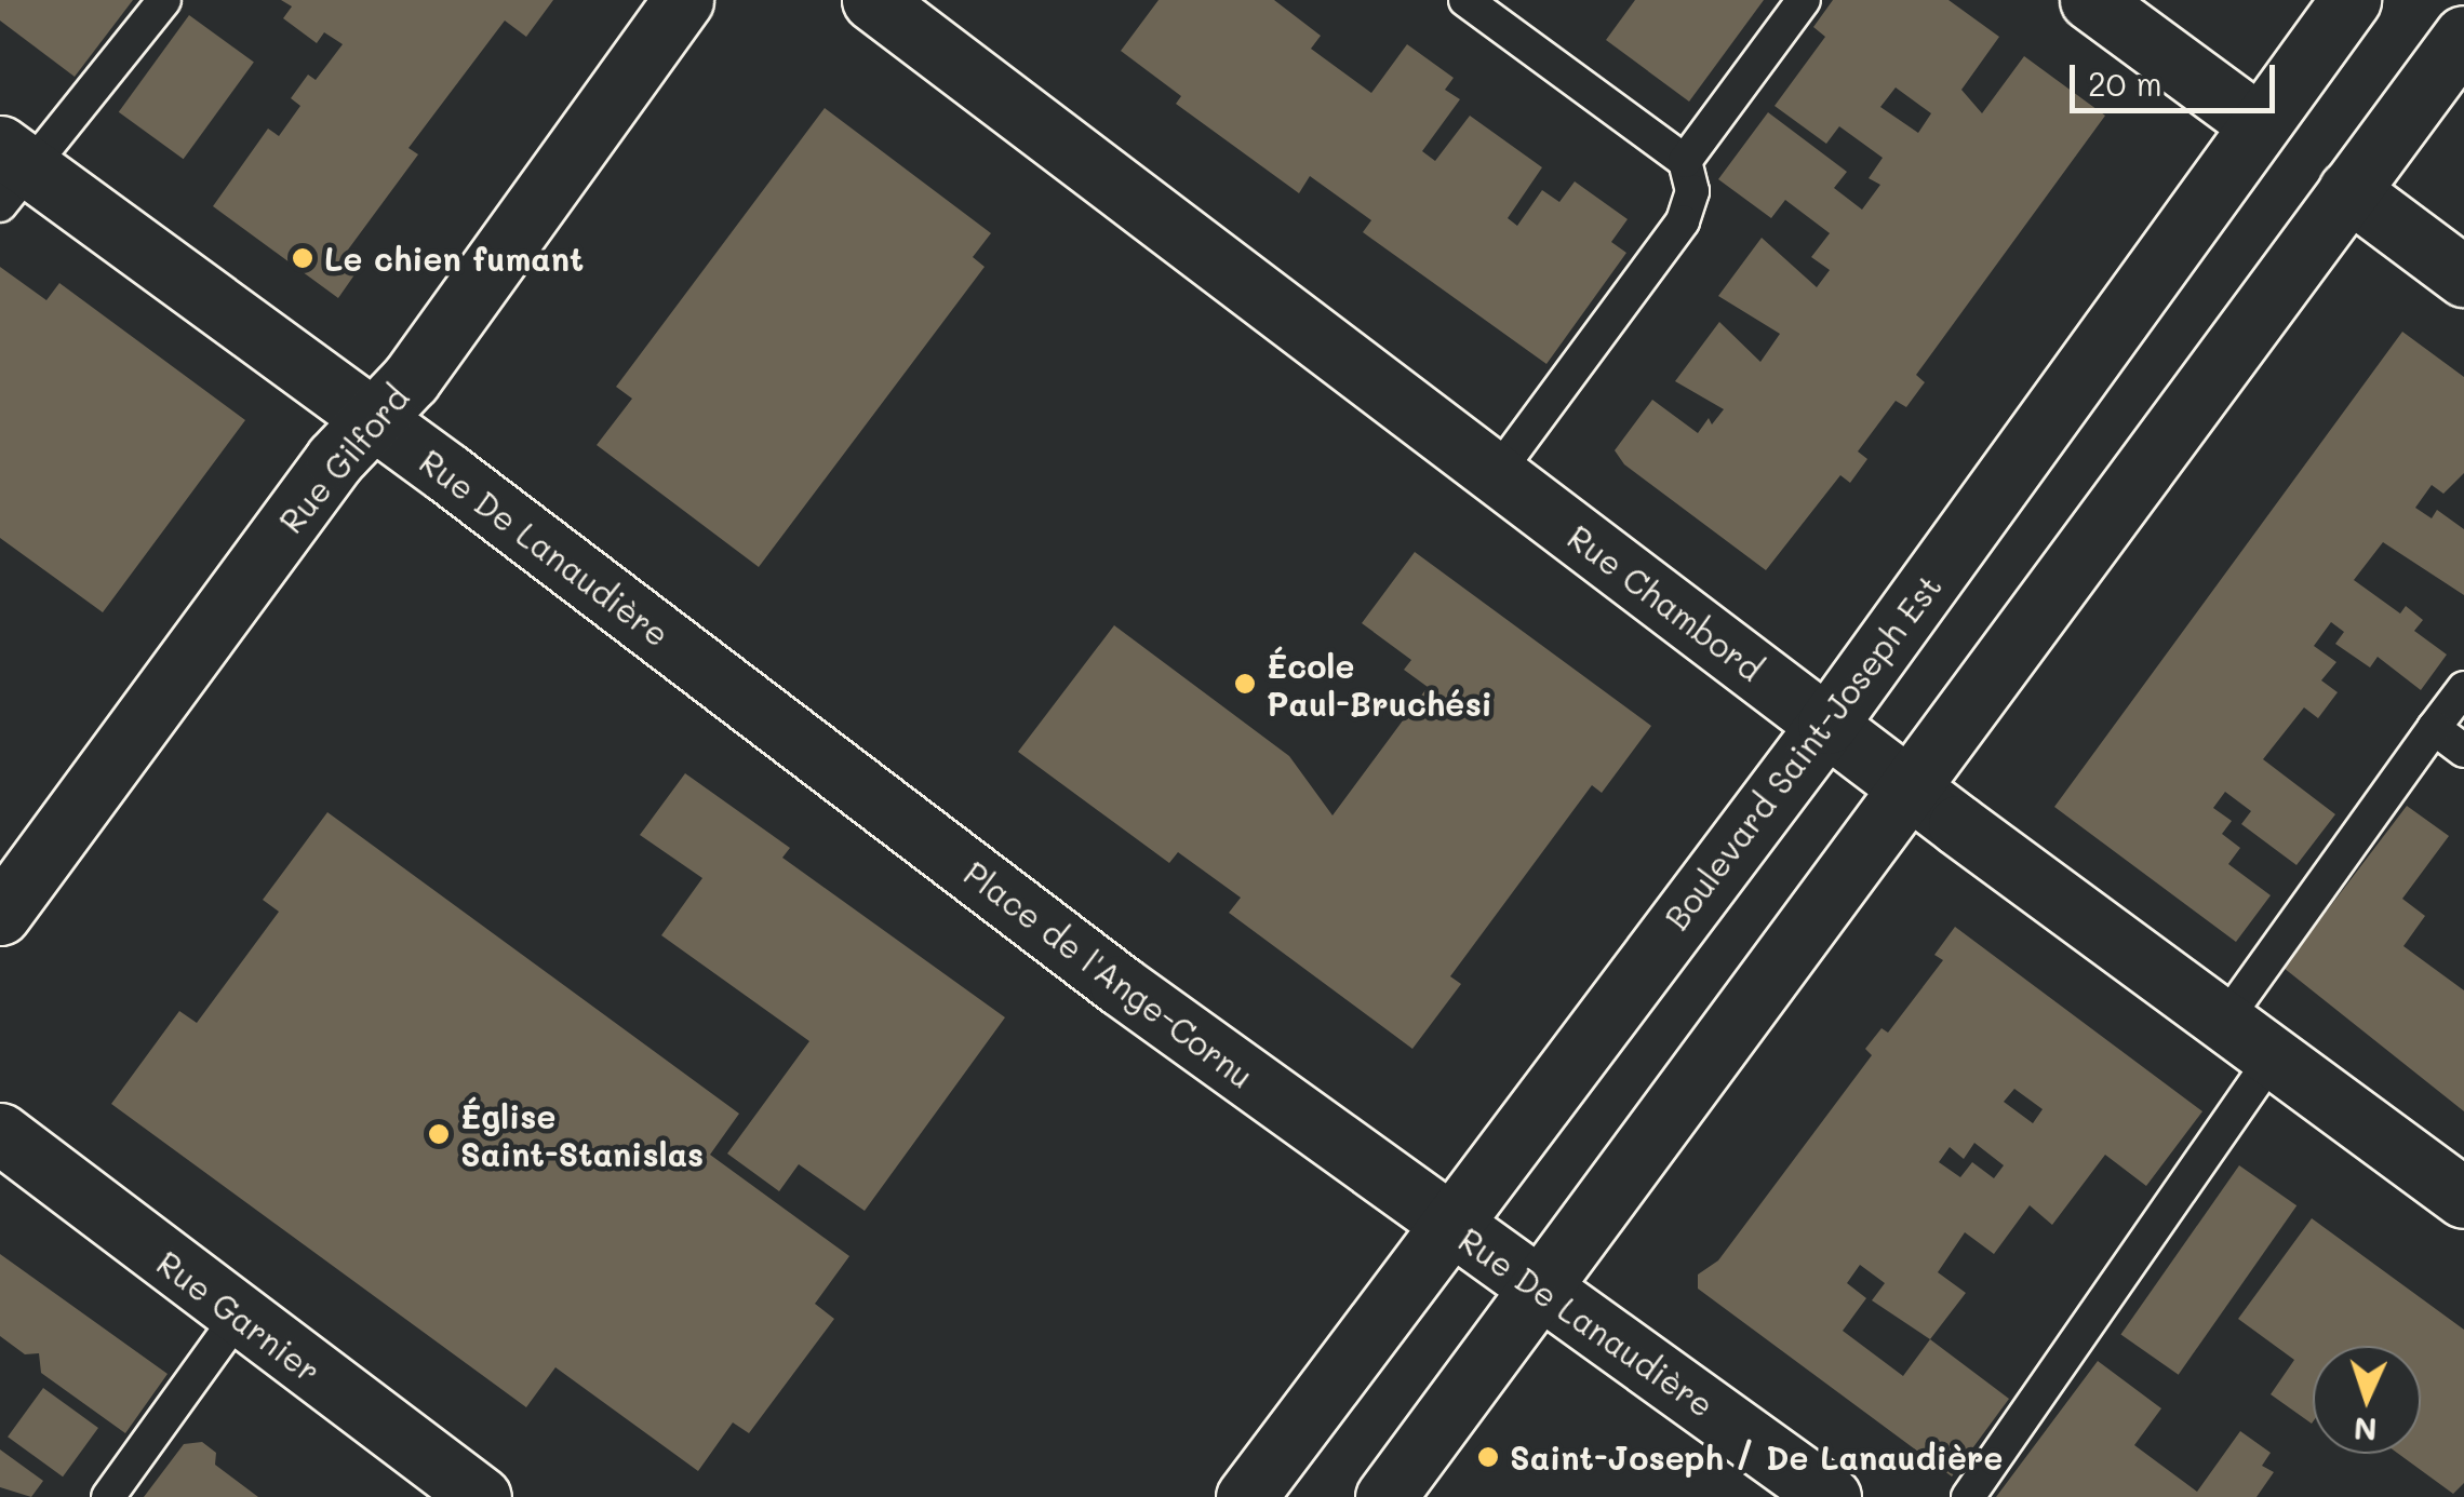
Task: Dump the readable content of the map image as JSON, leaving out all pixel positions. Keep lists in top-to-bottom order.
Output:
{
  "streets": {
    "street": [
      "Rue Gilford",
      "Rue De Lanaudière",
      "Rue Chambord",
      "Boulevard Saint-Joseph Est",
      "Place de l'Ange-Cornu",
      "Rue Garnier"
    ]
  },
  "crossings": [
    ["Rue Gilford", "Rue De Lanaudière"],
    ["Rue De Lanaudière", "Boulevard Saint-Joseph Est"],
    ["Rue De Lanaudière", "Place de l'Ange-Cornu"],
    ["Rue Chambord", "Boulevard Saint-Joseph Est"],
    ["Boulevard Saint-Joseph Est", "Place de l'Ange-Cornu"]
  ],
  "places": [
    "Le chien fumant",
    "École Paul-Bruchési",
    "Église Saint-Stanislas",
    "Saint-Joseph / De Lanaudière"
  ],
  "scale_bar": "20 m",
  "north": "bottom"
}
